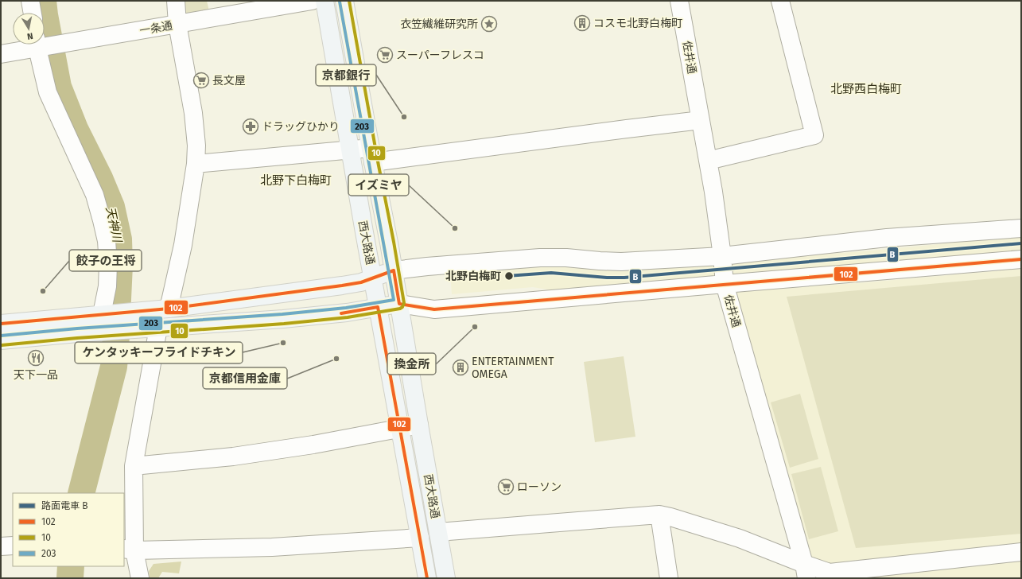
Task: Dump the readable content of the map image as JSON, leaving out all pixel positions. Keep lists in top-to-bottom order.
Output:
{
  "streets": {
    "main road": ["西大路通"],
    "street": ["一条通", "佐井通"]
  },
  "districts": ["北野西白梅町", "北野下白梅町"],
  "water": ["天神川"],
  "places": {
    "building": ["コスモ北野白梅町", "ENTERTAINMENT OMEGA"],
    "place": ["衣笠繊維研究所"],
    "supermarket": ["スーパーフレスコ", "長文屋", "ローソン"],
    "other": [
      "京都銀行",
      "イズミヤ",
      "北野白梅町",
      "餃子の王将",
      "換金所",
      "ケンタッキーフライドチキン",
      "京都信用金庫"
    ],
    "pharmacy": ["ドラッグひかり"],
    "restaurant": ["天下一品"]
  },
  "lines": [
    "transit line 10",
    "transit line 203",
    "tram line B",
    "transit line 102"
  ],
  "legend": [
    "路面電車 B",
    "102",
    "10",
    "203"
  ],
  "north": "bottom"
}
